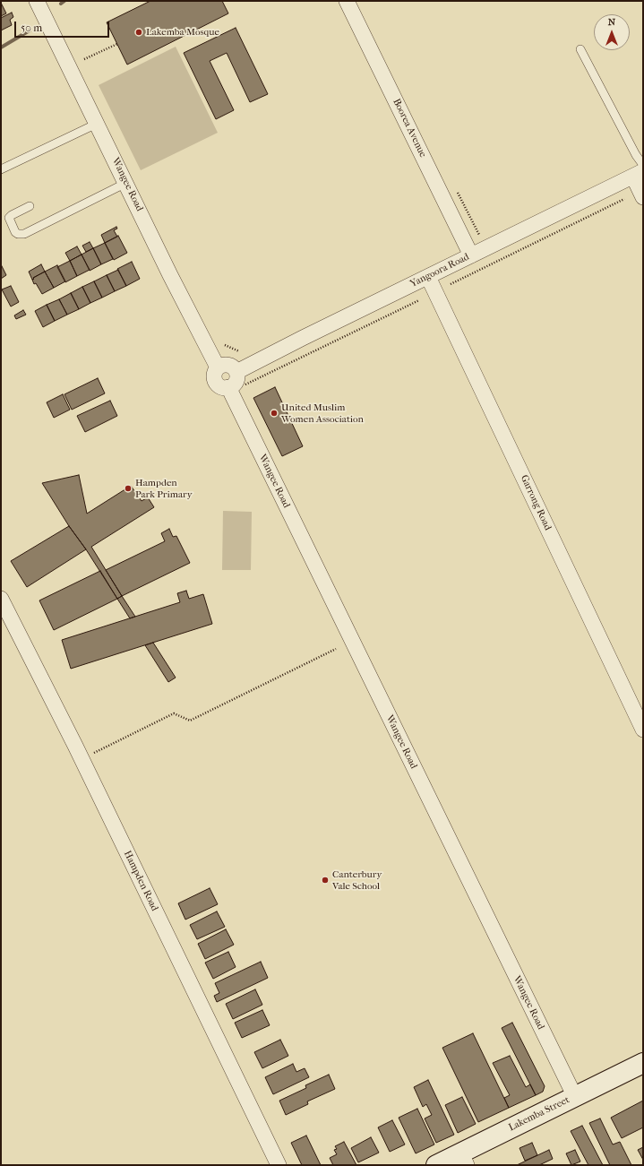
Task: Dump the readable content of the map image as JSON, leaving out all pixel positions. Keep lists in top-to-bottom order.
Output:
{
  "streets": {
    "main road": ["Lakemba Street"],
    "street": [
      "Boorea Avenue",
      "Wangee Road",
      "Yangoora Road",
      "Garrong Road",
      "Hampden Road"
    ]
  },
  "crossings": [
    ["Boorea Avenue", "Yangoora Road"],
    ["Wangee Road", "Yangoora Road"],
    ["Wangee Road", "Lakemba Street"],
    ["Yangoora Road", "Garrong Road"]
  ],
  "places": [
    "Lakemba Mosque",
    "United Muslim Women Association",
    "Hampden Park Primary",
    "Canterbury Vale School"
  ],
  "scale_bar": "50 m",
  "north": "top"
}
